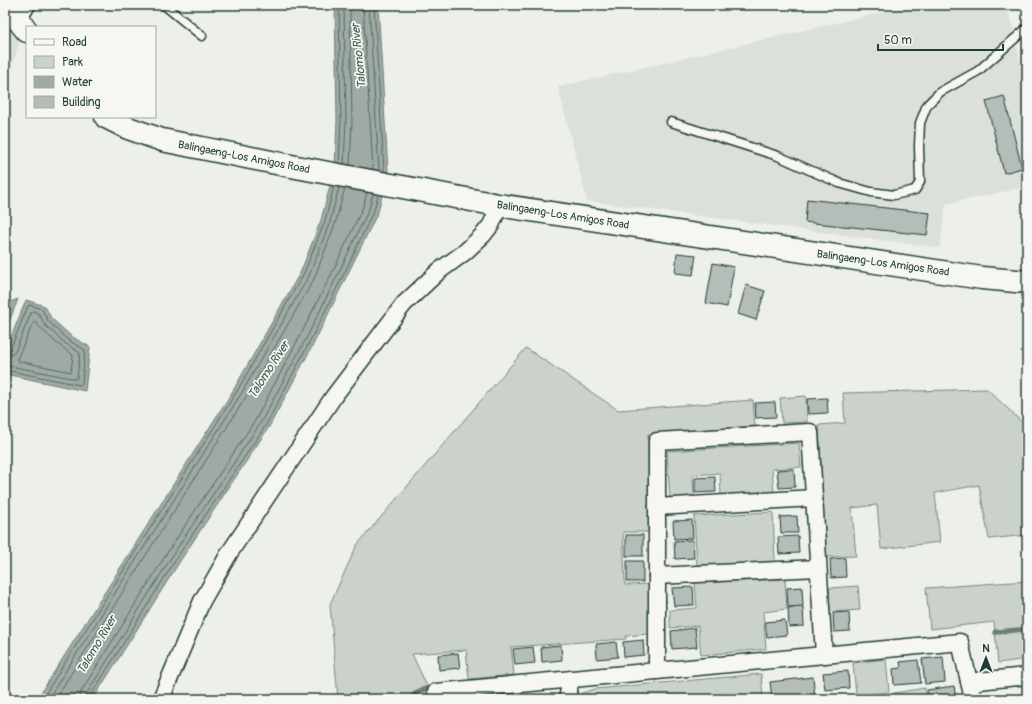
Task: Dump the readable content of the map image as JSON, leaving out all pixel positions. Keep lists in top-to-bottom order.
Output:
{
  "streets": {
    "street": ["Balingaeng-Los Amigos Road"]
  },
  "water": ["Talomo River"],
  "legend": [
    "Road",
    "Park",
    "Water",
    "Building"
  ],
  "scale_bar": "50 m",
  "north": "top"
}
